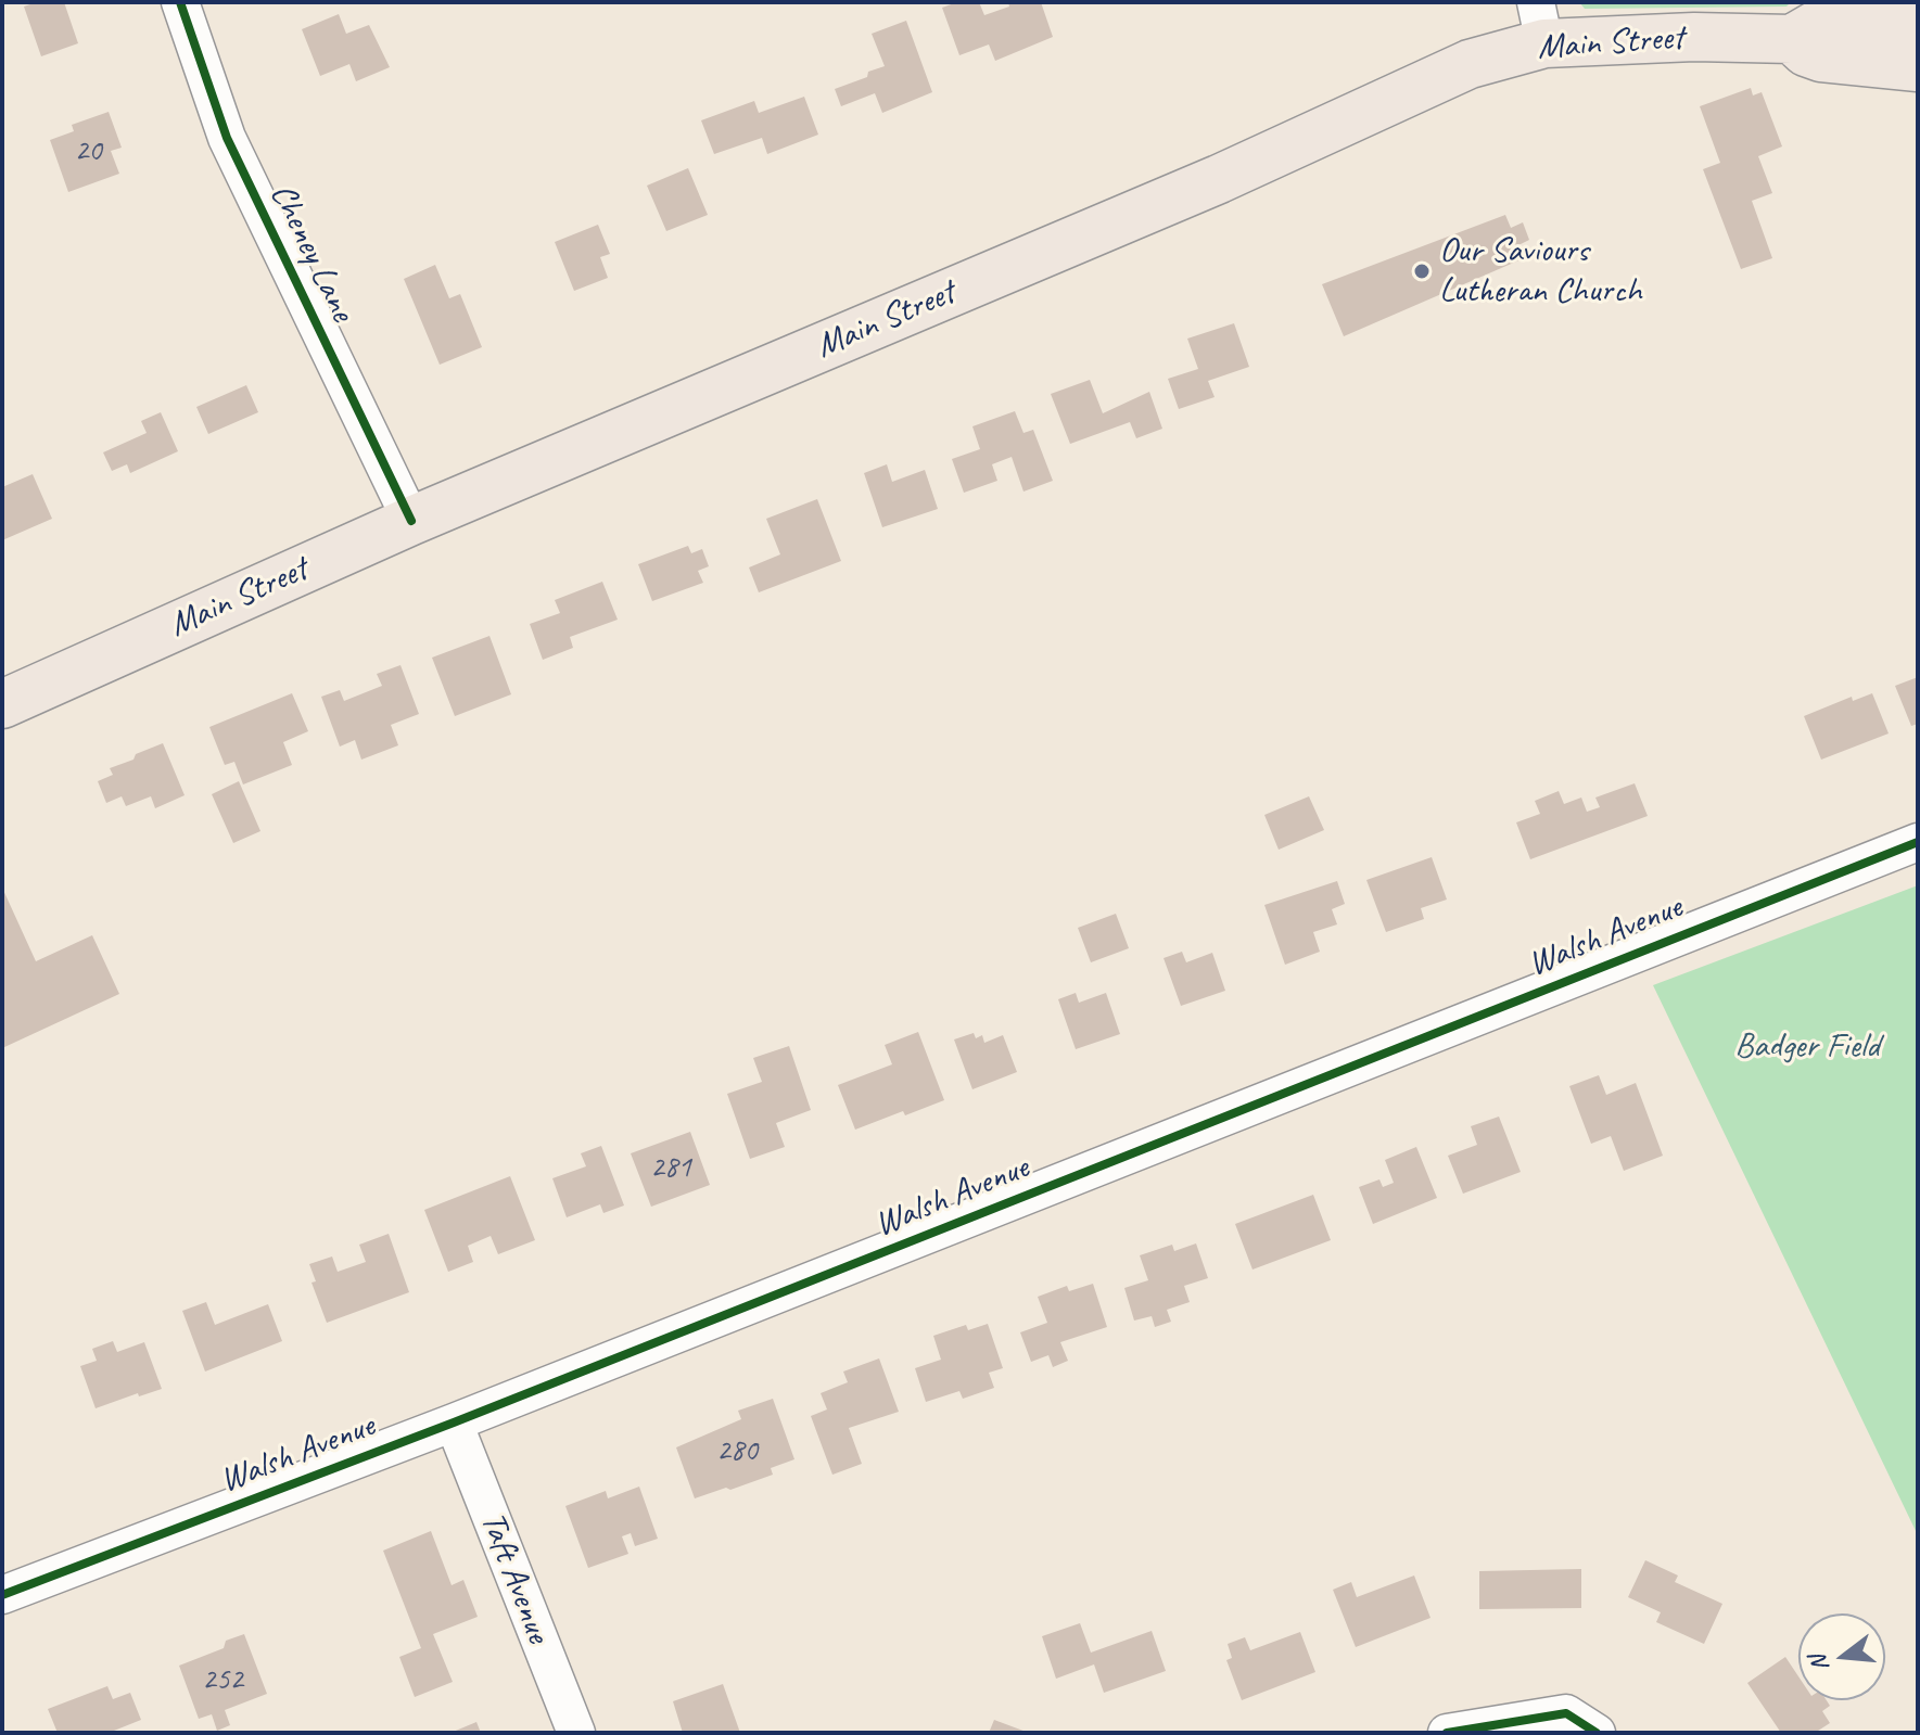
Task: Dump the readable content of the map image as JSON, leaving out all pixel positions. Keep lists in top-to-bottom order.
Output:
{
  "streets": {
    "main road": ["Main Street"],
    "street": ["Cheney Lane", "Walsh Avenue", "Taft Avenue"]
  },
  "crossings": [
    ["Main Street", "Cheney Lane"],
    ["Walsh Avenue", "Taft Avenue"]
  ],
  "parks": ["Badger Field"],
  "places": ["Our Saviours Lutheran Church"],
  "house_numbers": [
    "20",
    "281",
    "280",
    "252"
  ],
  "north": "left"
}
